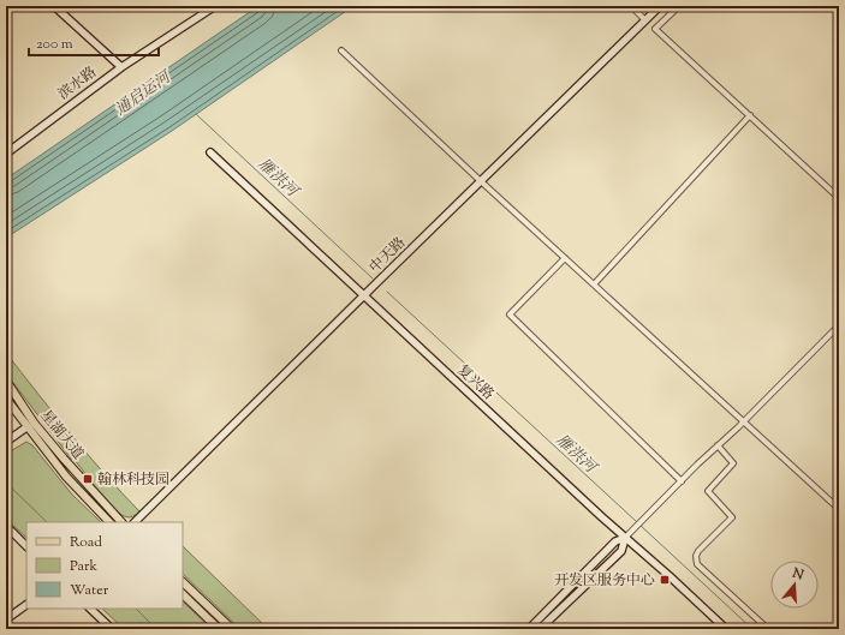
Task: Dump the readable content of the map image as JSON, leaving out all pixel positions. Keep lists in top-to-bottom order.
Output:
{
  "streets": {
    "main road": ["星湖大道"],
    "street": ["滨水路", "中天路", "复兴路"]
  },
  "crossings": [
    ["中天路", "复兴路"]
  ],
  "water": ["通启运河", "雁洪河"],
  "places": {
    "transit": ["翰林科技园", "开发区服务中心"]
  },
  "legend": ["Road", "Park", "Water"],
  "scale_bar": "200 m",
  "north": "top"
}
